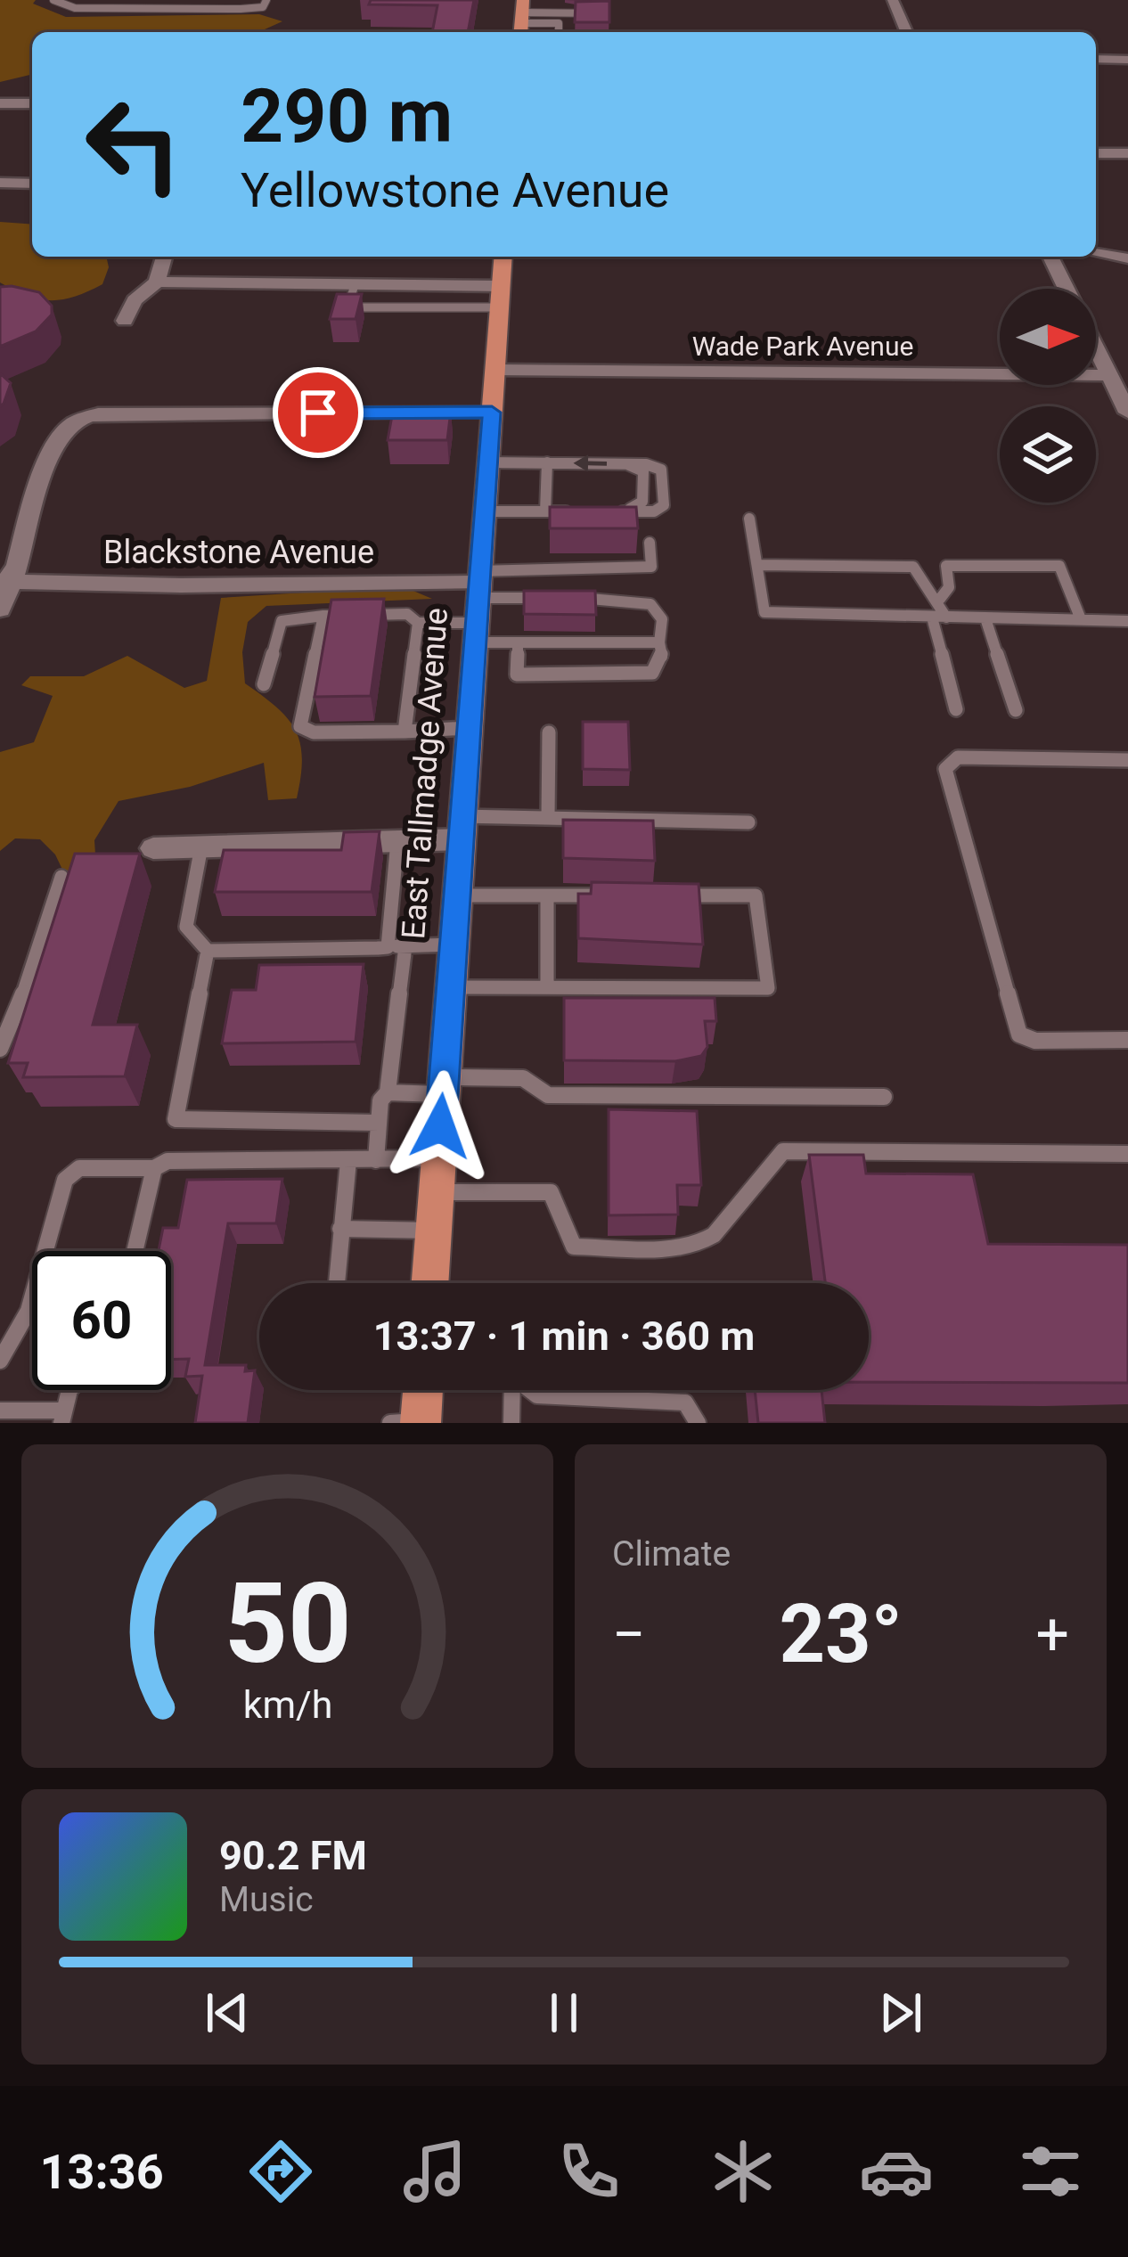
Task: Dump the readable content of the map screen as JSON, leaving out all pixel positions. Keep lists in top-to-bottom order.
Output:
{
  "streets": {
    "main road": ["East Tallmadge Avenue"],
    "street": ["Wade Park Avenue", "Blackstone Avenue"]
  },
  "crossings": [
    ["Wade Park Avenue", "East Tallmadge Avenue"],
    ["Blackstone Avenue", "East Tallmadge Avenue"]
  ],
  "north": "right",
  "page": {
    "turn": ["290 m", "Yellowstone Avenue"],
    "limit": "60",
    "trip": "13:37 · 1 min · 360 m",
    "tile": "Climate",
    "heat": ["−", "23°", "+"],
    "song": ["90.2 FM", "Music"],
    "tabs": "13:36",
    "gauge": ["50", "km/h"]
  }
}
